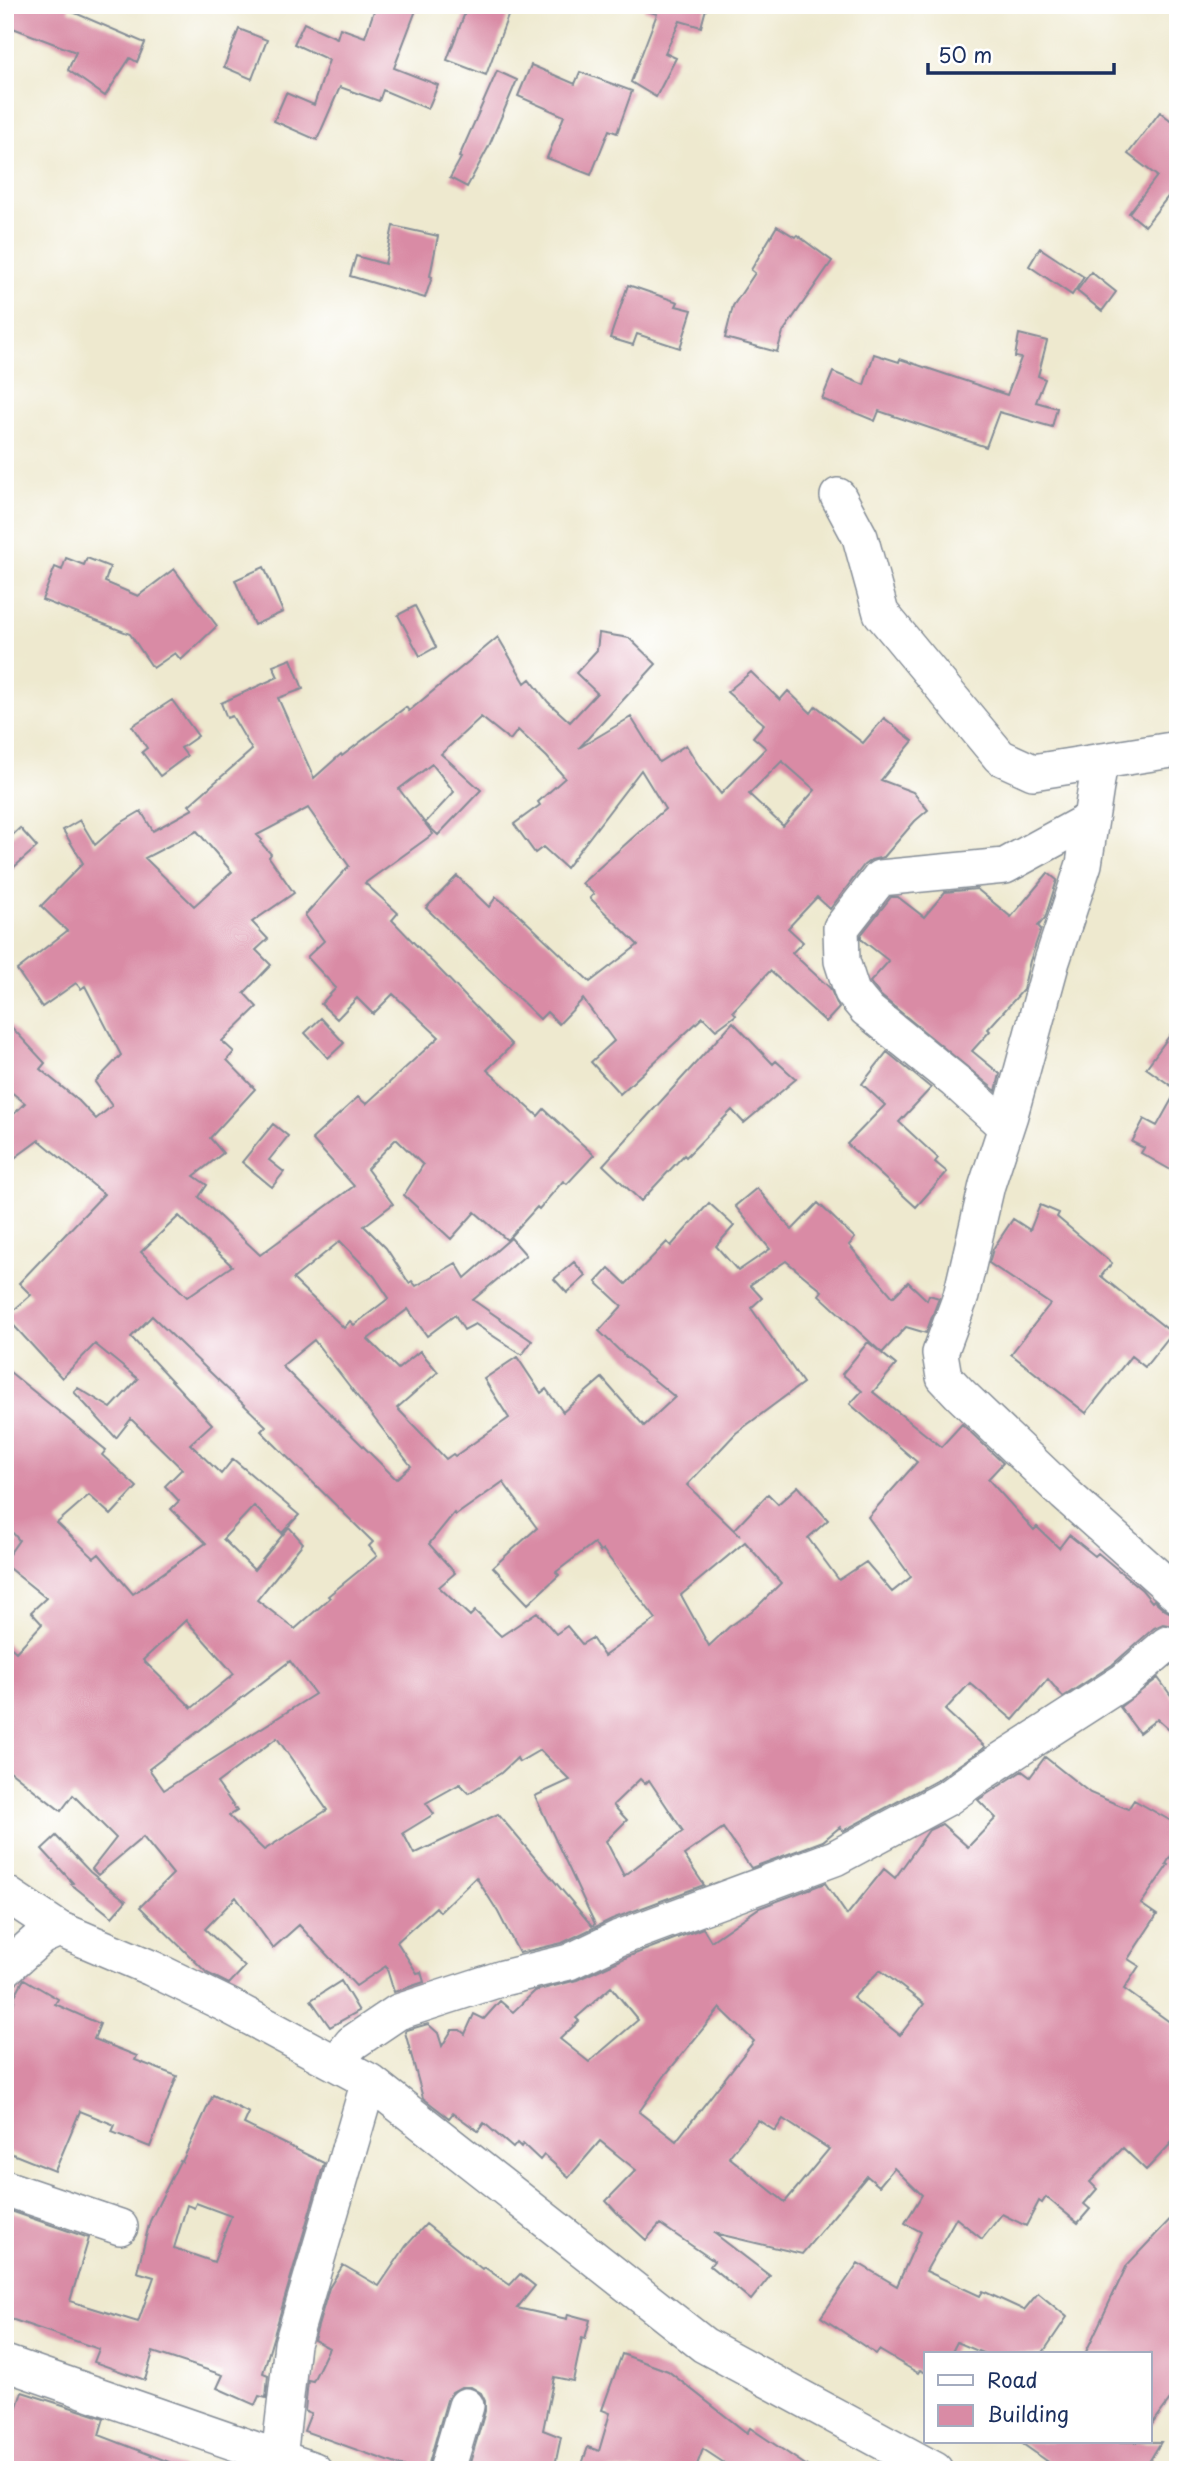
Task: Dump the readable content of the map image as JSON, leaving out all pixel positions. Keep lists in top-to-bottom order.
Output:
{
  "legend": ["Road", "Building"],
  "scale_bar": "50 m"
}
